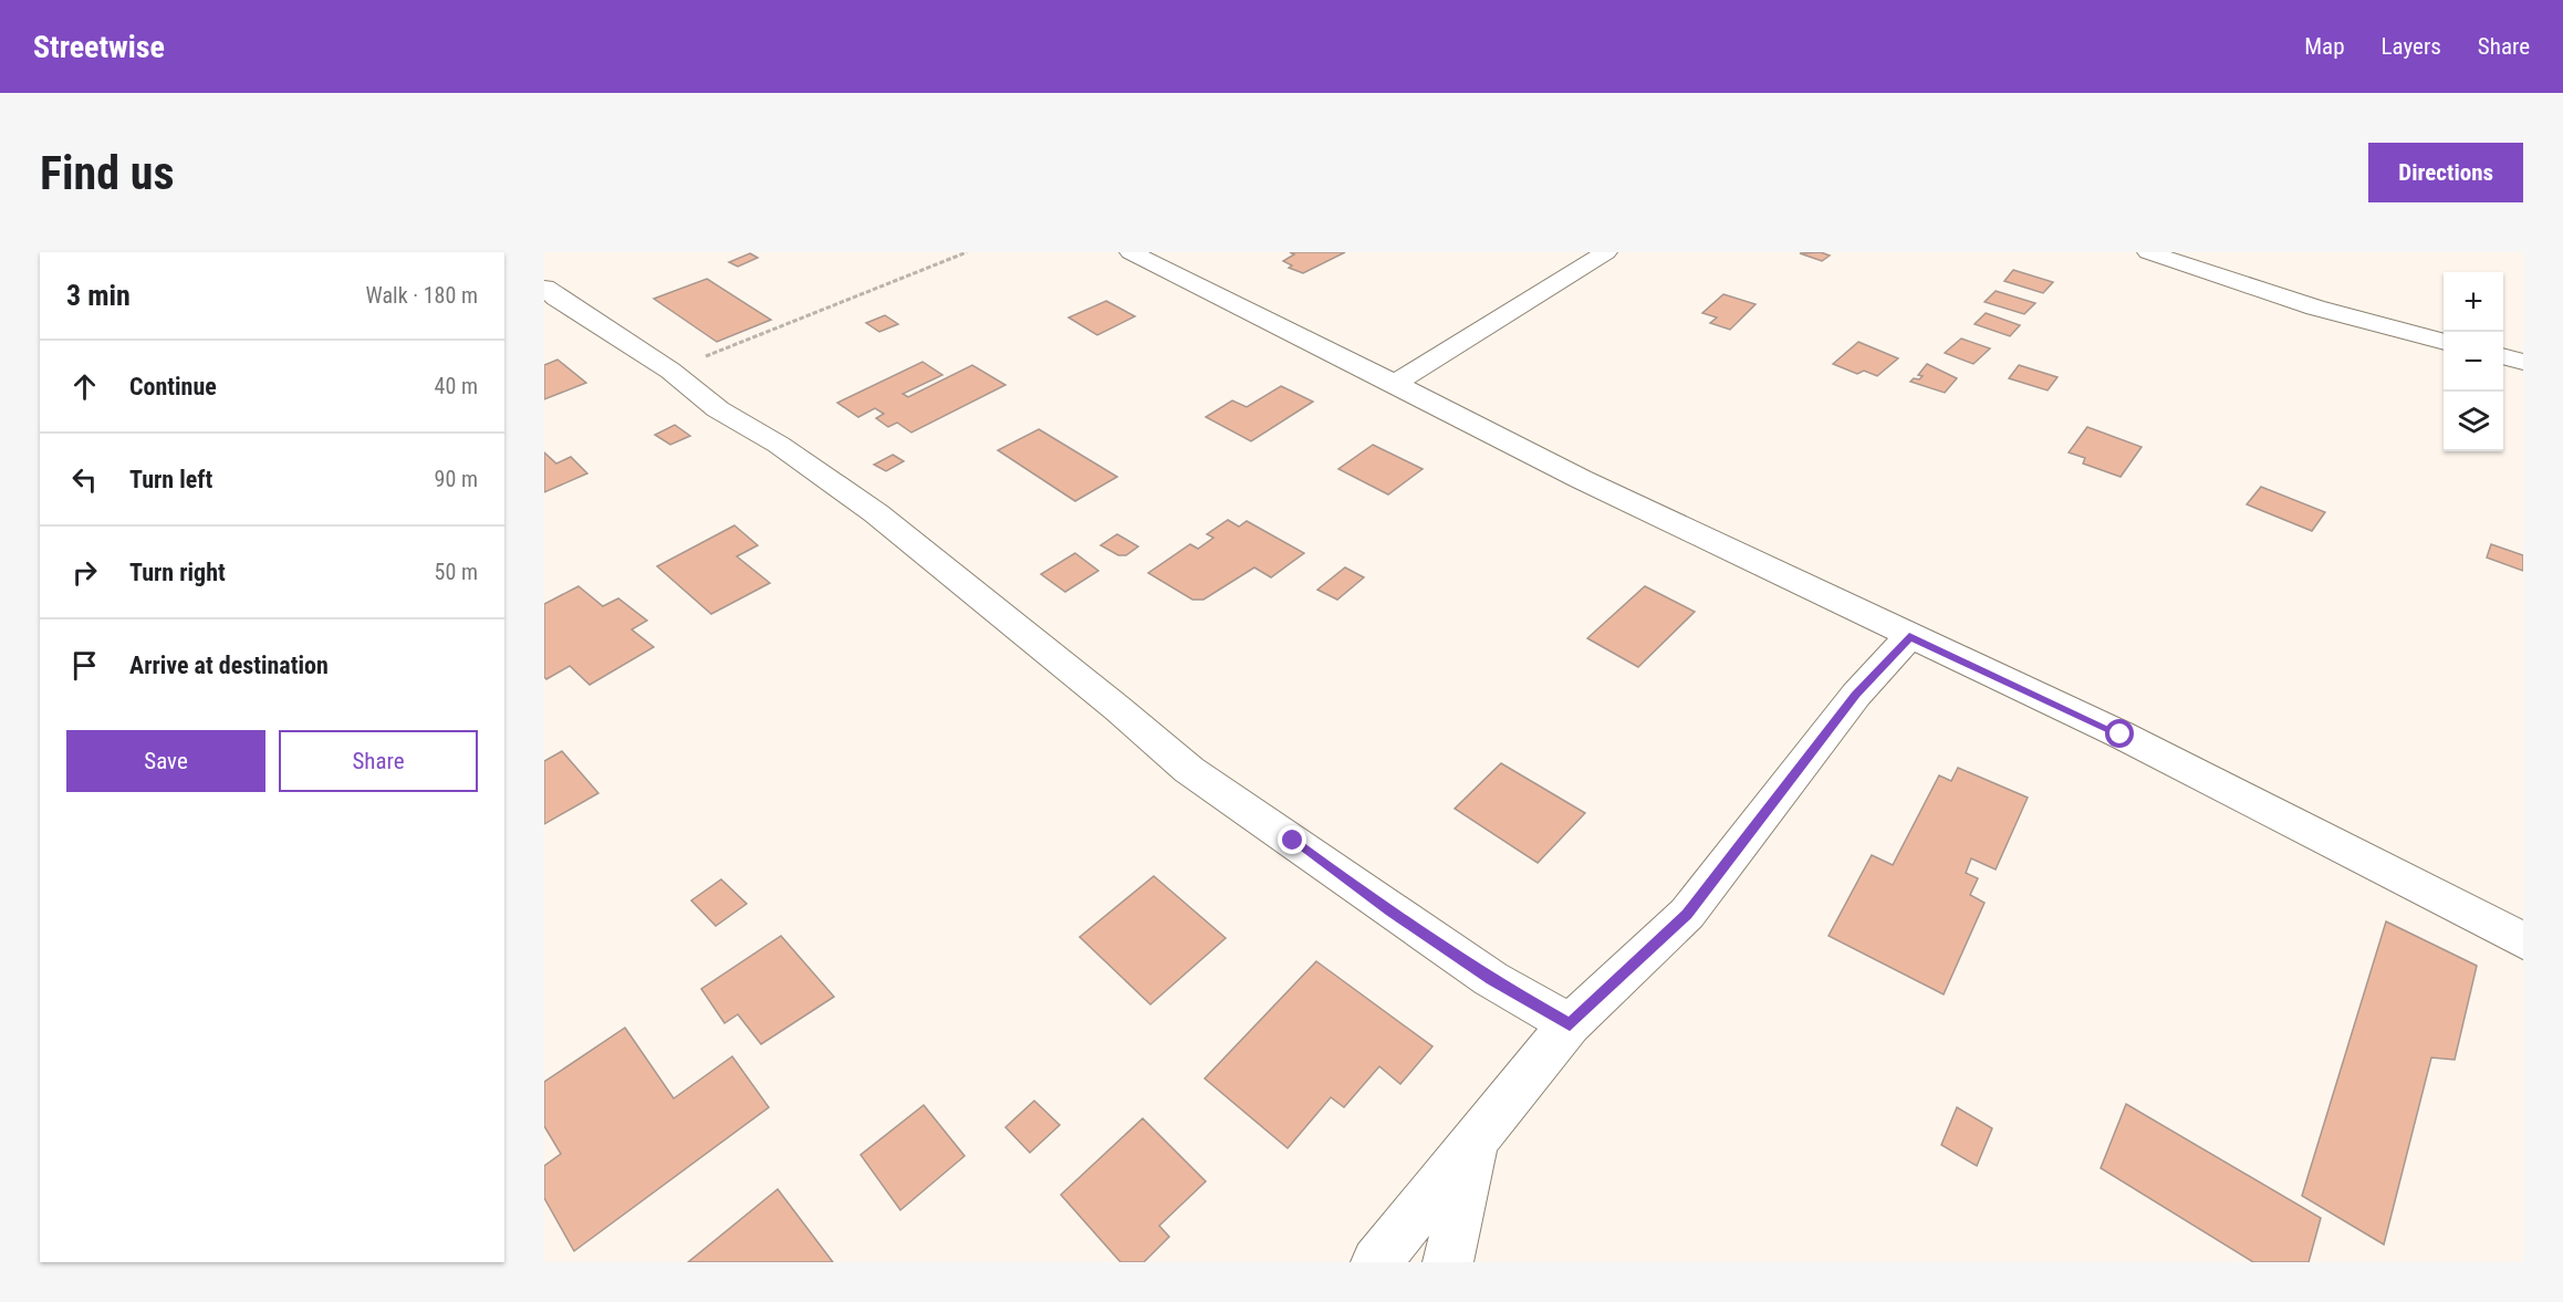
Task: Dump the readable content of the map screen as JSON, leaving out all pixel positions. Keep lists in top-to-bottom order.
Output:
{
  "page": {
    "header": "Streetwise",
    "nav": ["Map", "Layers", "Share"],
    "buttons": [
      "Directions",
      ["Save", "Share"]
    ],
    "title": "Find us",
    "heading": ["3 min", "Walk · 180 m"],
    "map_buttons": ["+", "−"],
    "list": [
      ["Continue", "40 m"],
      ["Turn left", "90 m"],
      ["Turn right", "50 m"],
      "Arrive at destination"
    ]
  }
}
